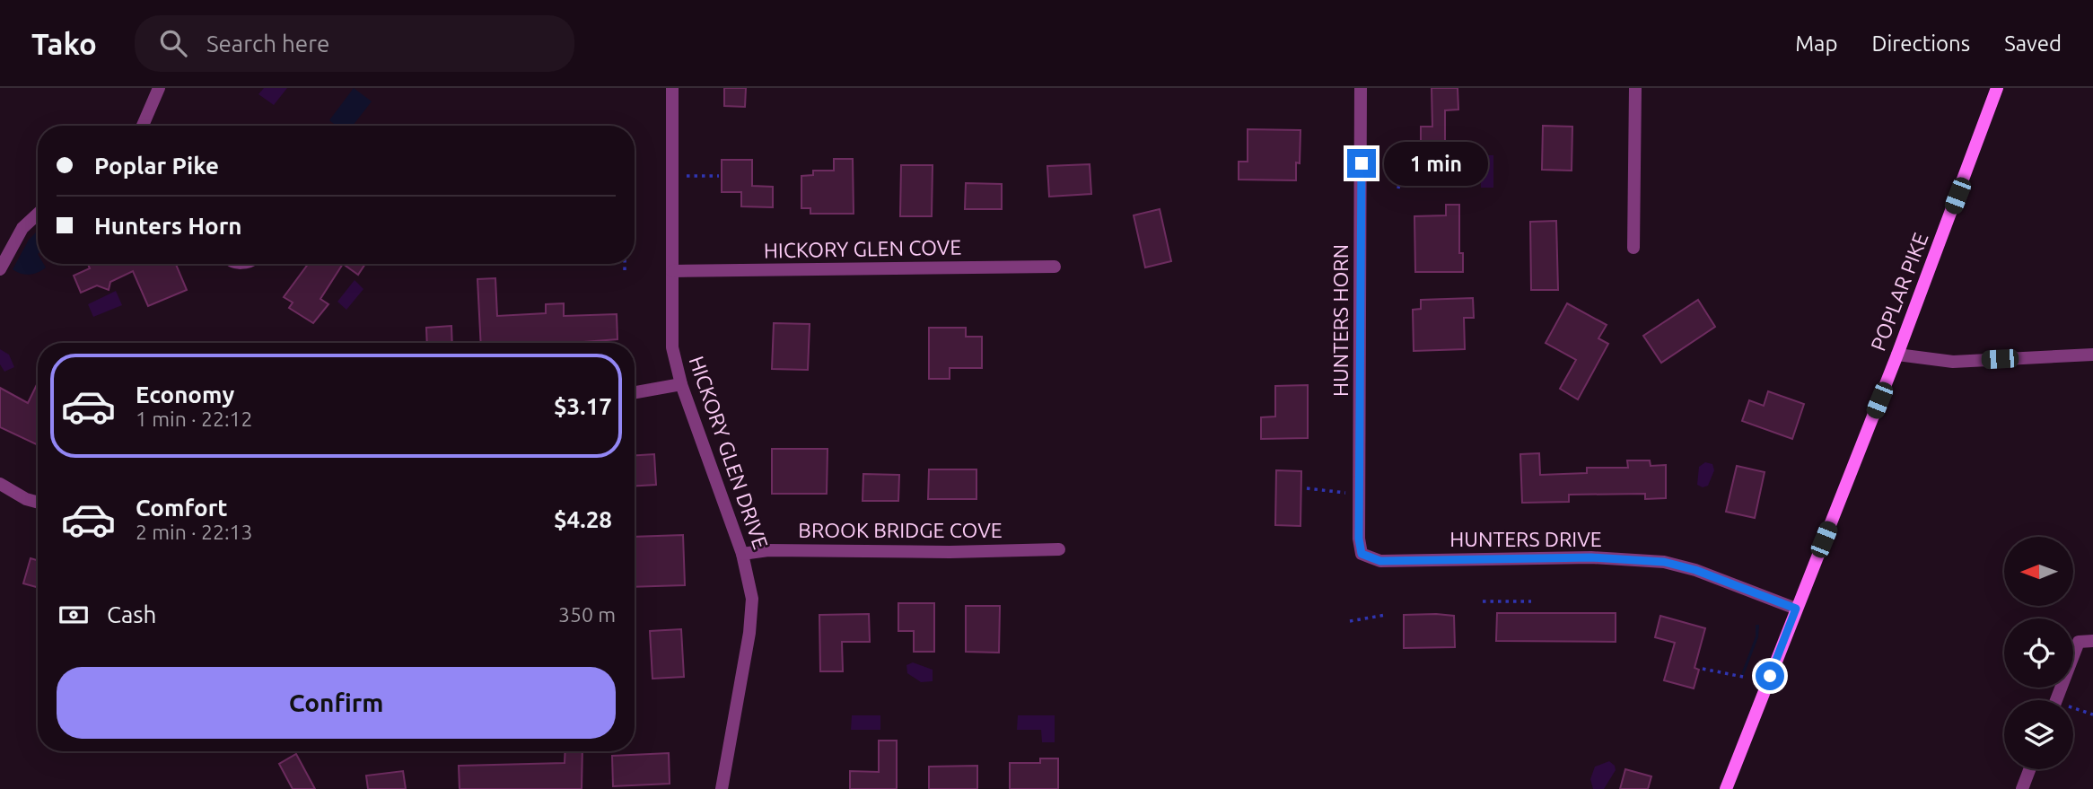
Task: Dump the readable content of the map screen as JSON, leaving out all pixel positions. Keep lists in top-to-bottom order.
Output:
{
  "streets": {
    "main road": ["POPLAR PIKE"],
    "street": [
      "HICKORY GLEN COVE",
      "HUNTERS HORN",
      "HICKORY GLEN DRIVE",
      "BROOK BRIDGE COVE",
      "HUNTERS DRIVE"
    ]
  },
  "crossings": [
    ["HICKORY GLEN COVE", "HICKORY GLEN DRIVE"],
    ["POPLAR PIKE", "HUNTERS DRIVE"],
    ["HUNTERS HORN", "HUNTERS DRIVE"],
    ["HICKORY GLEN DRIVE", "BROOK BRIDGE COVE"]
  ],
  "north": "left",
  "page": {
    "header": "Tako",
    "search": "Search here",
    "nav": ["Map", "Directions", "Saved"],
    "banner": ["Poplar Pike", "Hunters Horn"],
    "bubble": "1 min",
    "list": [
      {
        "name": "Economy",
        "note": "1 min · 22:12",
        "value": "$3.17"
      },
      {
        "name": "Comfort",
        "note": "2 min · 22:13",
        "value": "$4.28"
      }
    ],
    "pay": ["Cash", "350 m"],
    "buttons": "Confirm"
  }
}
